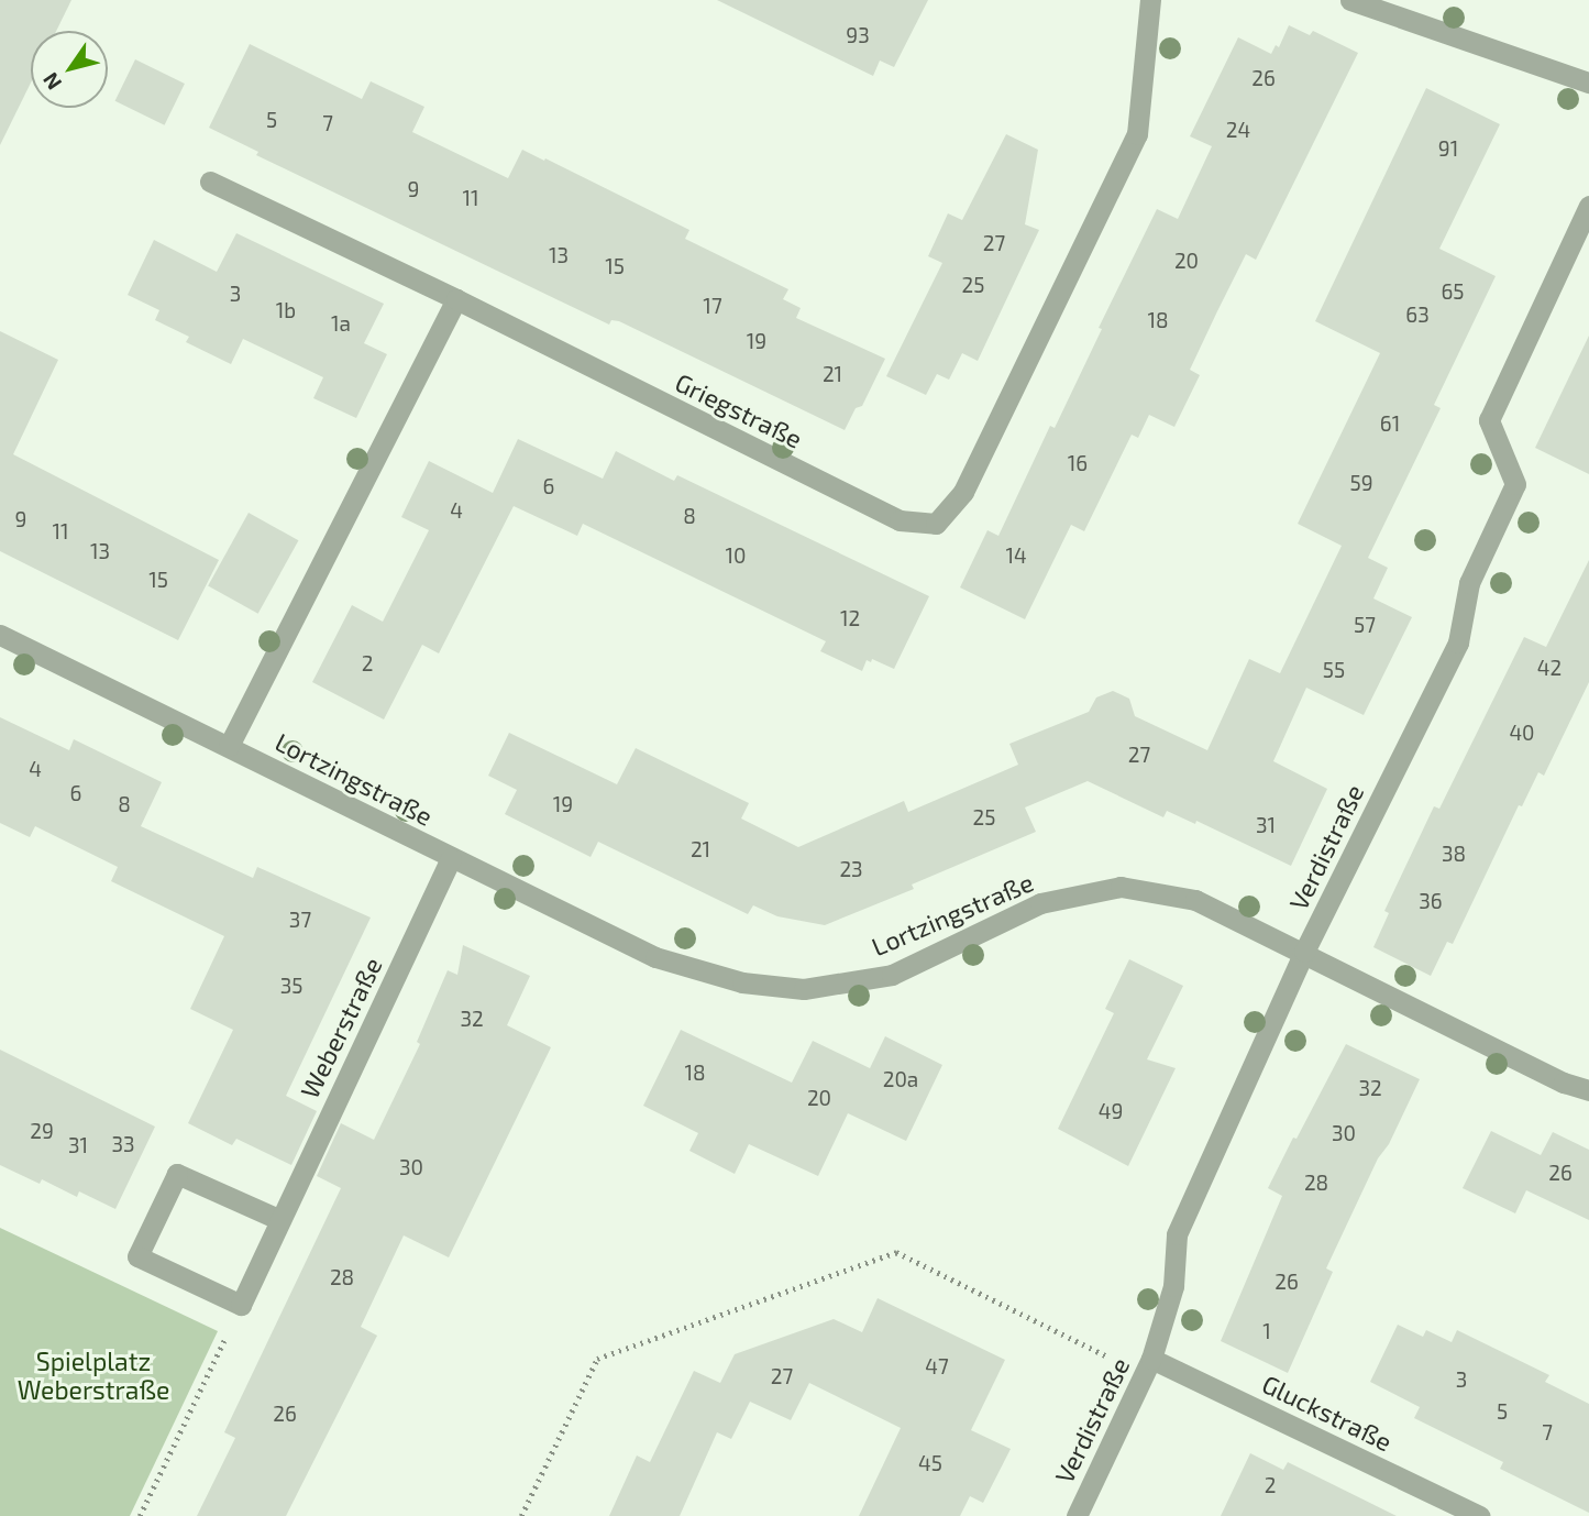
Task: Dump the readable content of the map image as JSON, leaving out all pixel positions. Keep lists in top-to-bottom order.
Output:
{
  "streets": {
    "street": [
      "Griegstraße",
      "Lortzingstraße",
      "Verdistraße",
      "Weberstraße",
      "Gluckstraße"
    ]
  },
  "crossings": [
    ["Lortzingstraße", "Verdistraße"],
    ["Lortzingstraße", "Weberstraße"],
    ["Verdistraße", "Gluckstraße"]
  ],
  "parks": ["Spielplatz Weberstraße"],
  "house_numbers": [
    "93",
    "26",
    "5",
    "7",
    "24",
    "91",
    "9",
    "11",
    "27",
    "13",
    "20",
    "15",
    "25",
    "65",
    "3",
    "17",
    "1b",
    "63",
    "18",
    "1a",
    "19",
    "21",
    "61",
    "16",
    "59",
    "6",
    "4",
    "8",
    "9",
    "11",
    "13",
    "10",
    "14",
    "15",
    "12",
    "57",
    "2",
    "42",
    "55",
    "40",
    "27",
    "4",
    "6",
    "8",
    "19",
    "25",
    "31",
    "21",
    "38",
    "23",
    "36",
    "37",
    "35",
    "32",
    "18",
    "20a",
    "32",
    "20",
    "49",
    "29",
    "30",
    "33",
    "31",
    "30",
    "26",
    "28",
    "28",
    "26",
    "1",
    "47",
    "27",
    "3",
    "5",
    "26",
    "7",
    "45",
    "2"
  ],
  "north": "bottom left"
}
